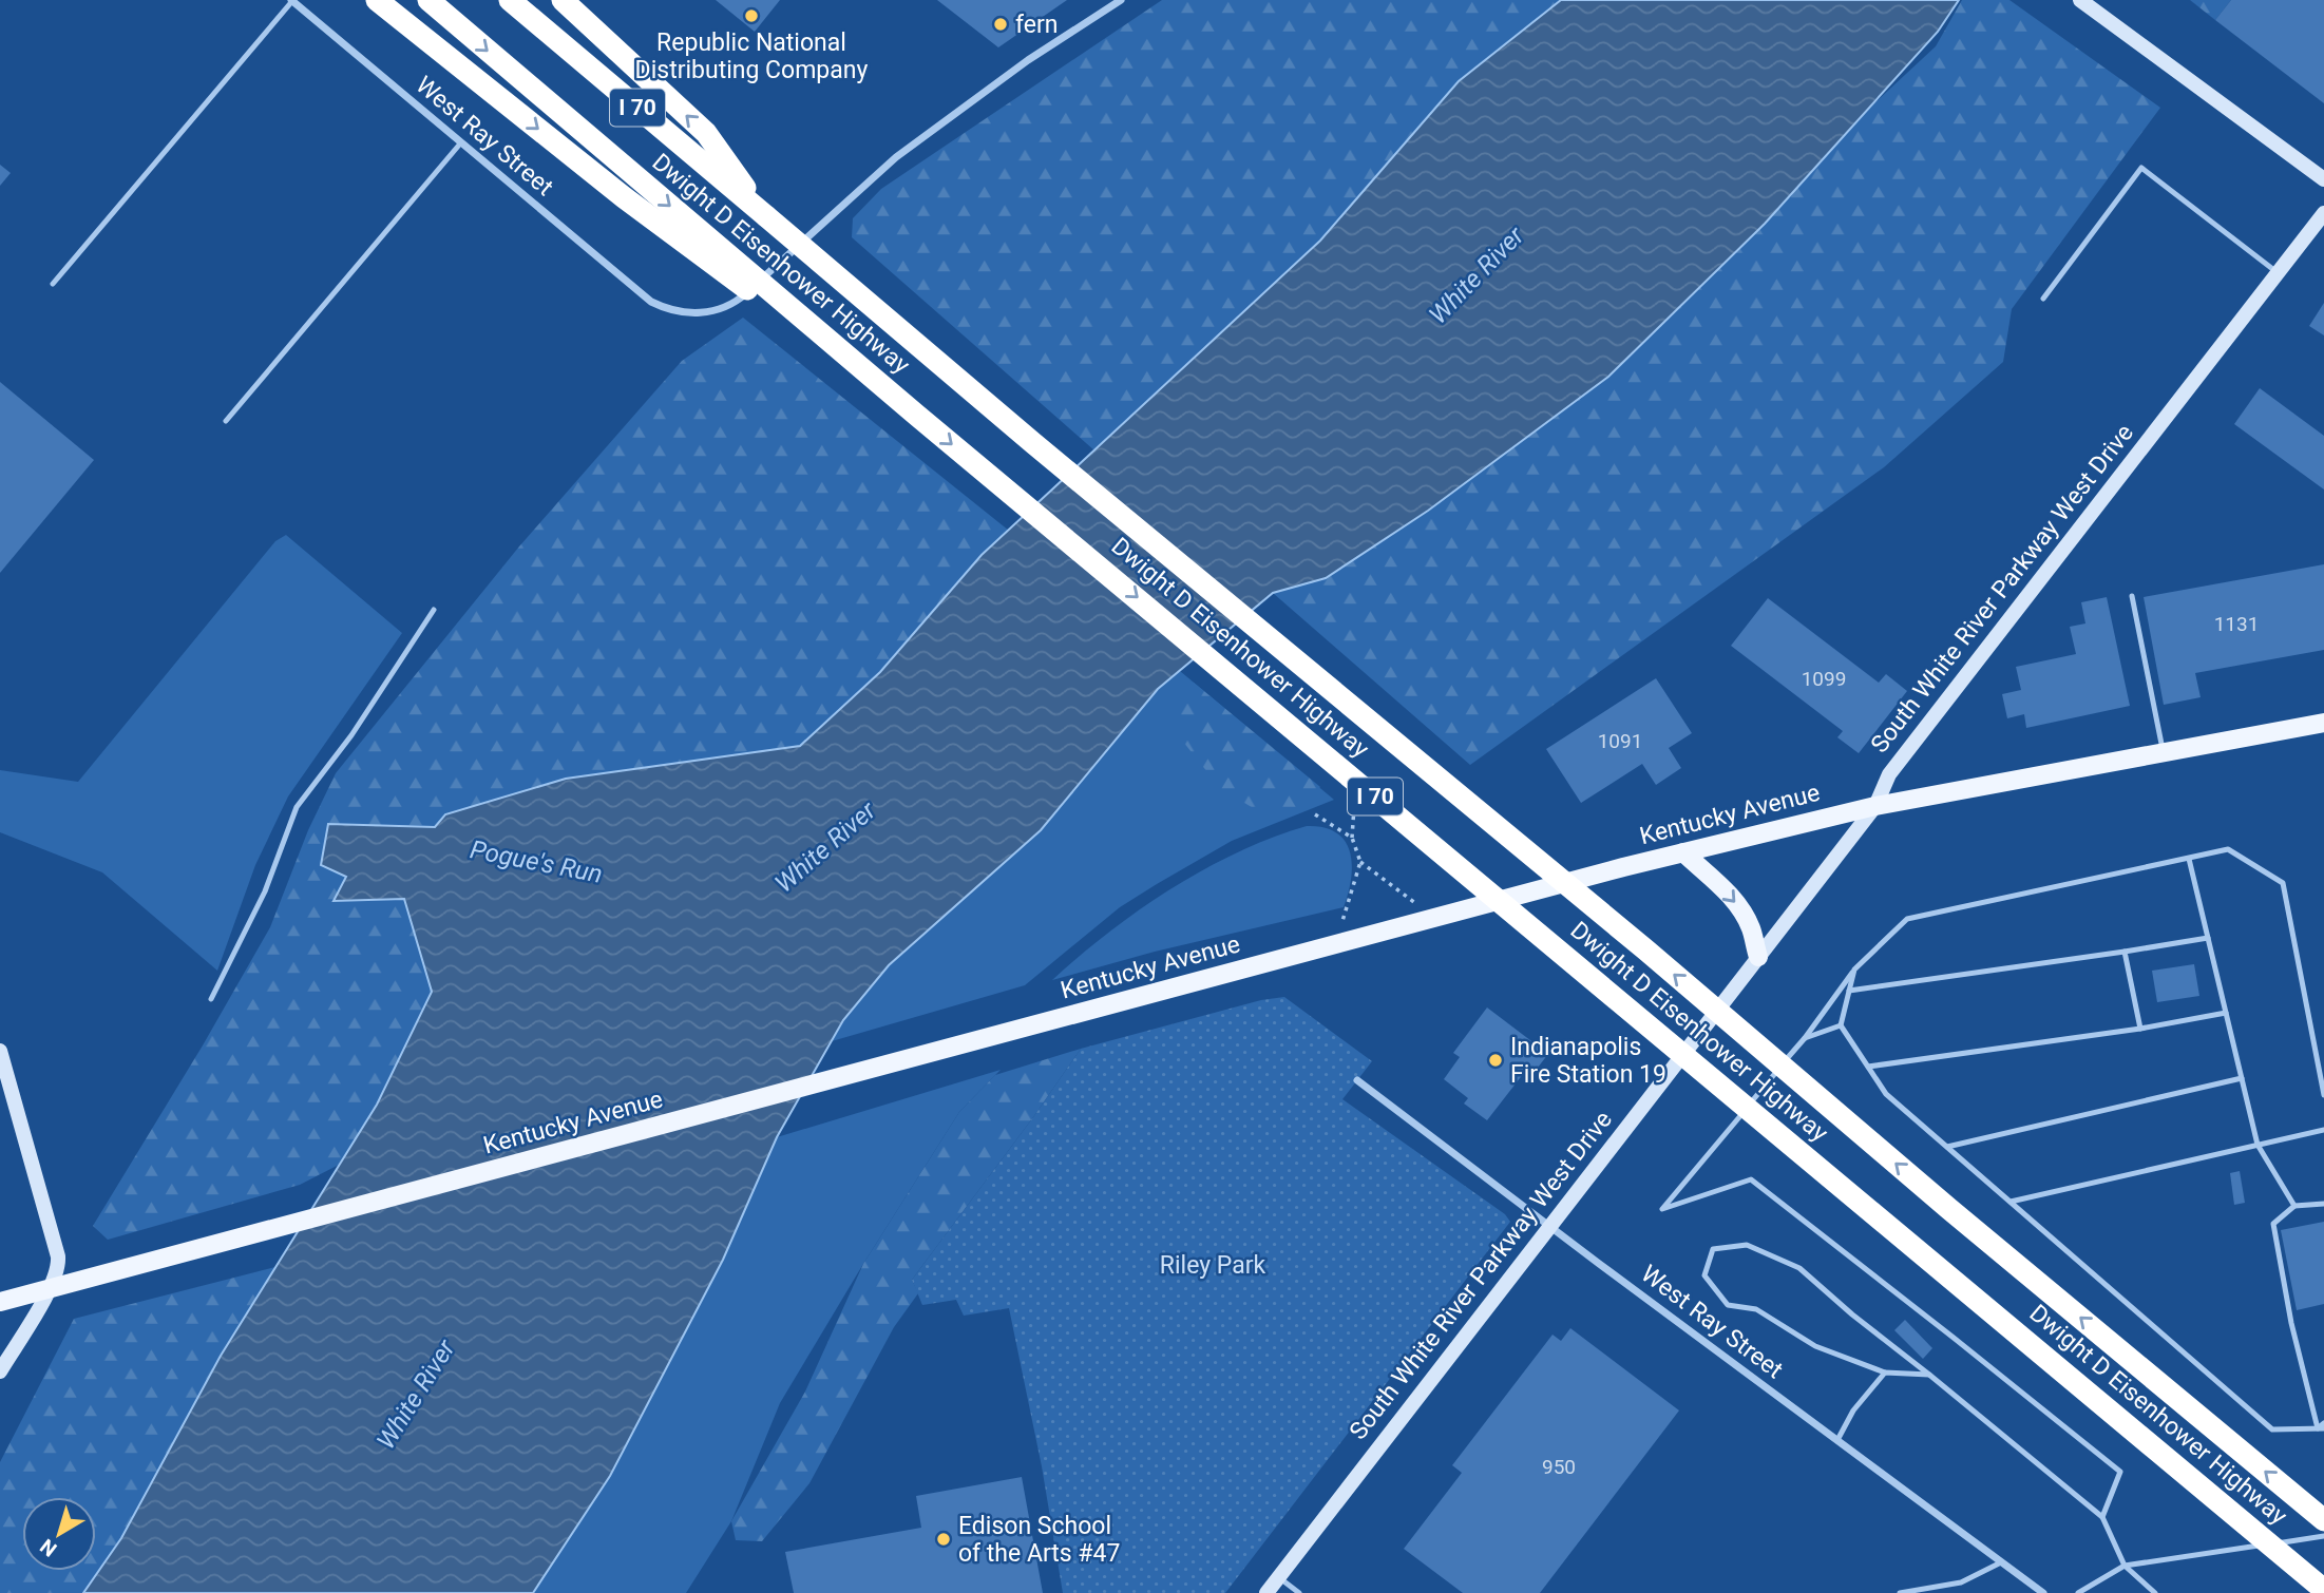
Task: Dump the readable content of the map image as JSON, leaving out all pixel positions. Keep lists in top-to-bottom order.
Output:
{
  "streets": {
    "highway": ["I 70", "Dwight D Eisenhower Highway"],
    "main road": ["Kentucky Avenue"],
    "street": ["West Ray Street", "South White River Parkway West Drive"]
  },
  "crossings": [
    ["West Ray Street", "South White River Parkway West Drive"],
    ["South White River Parkway West Drive", "Kentucky Avenue"]
  ],
  "water": ["White River", "Pogue's Run"],
  "parks": ["Riley Park"],
  "places": [
    "Republic National Distributing Company",
    "fern",
    "Indianapolis Fire Station 19",
    "Edison School of the Arts #47"
  ],
  "house_numbers": [
    "1131",
    "1099",
    "1091",
    "950"
  ],
  "north": "bottom left"
}
